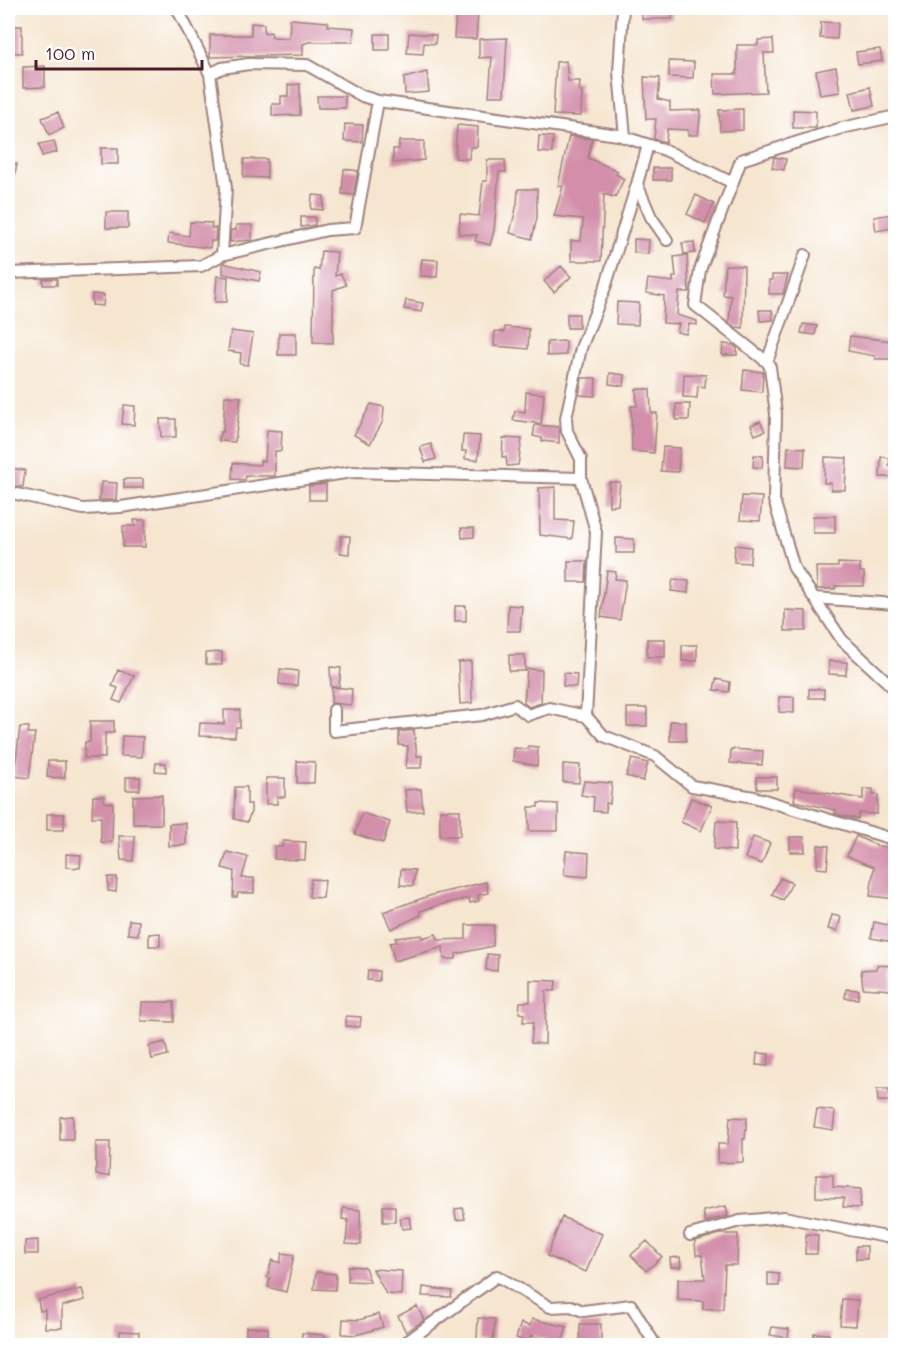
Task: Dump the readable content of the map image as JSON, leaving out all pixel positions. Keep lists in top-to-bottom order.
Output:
{
  "scale_bar": "100 m"
}
